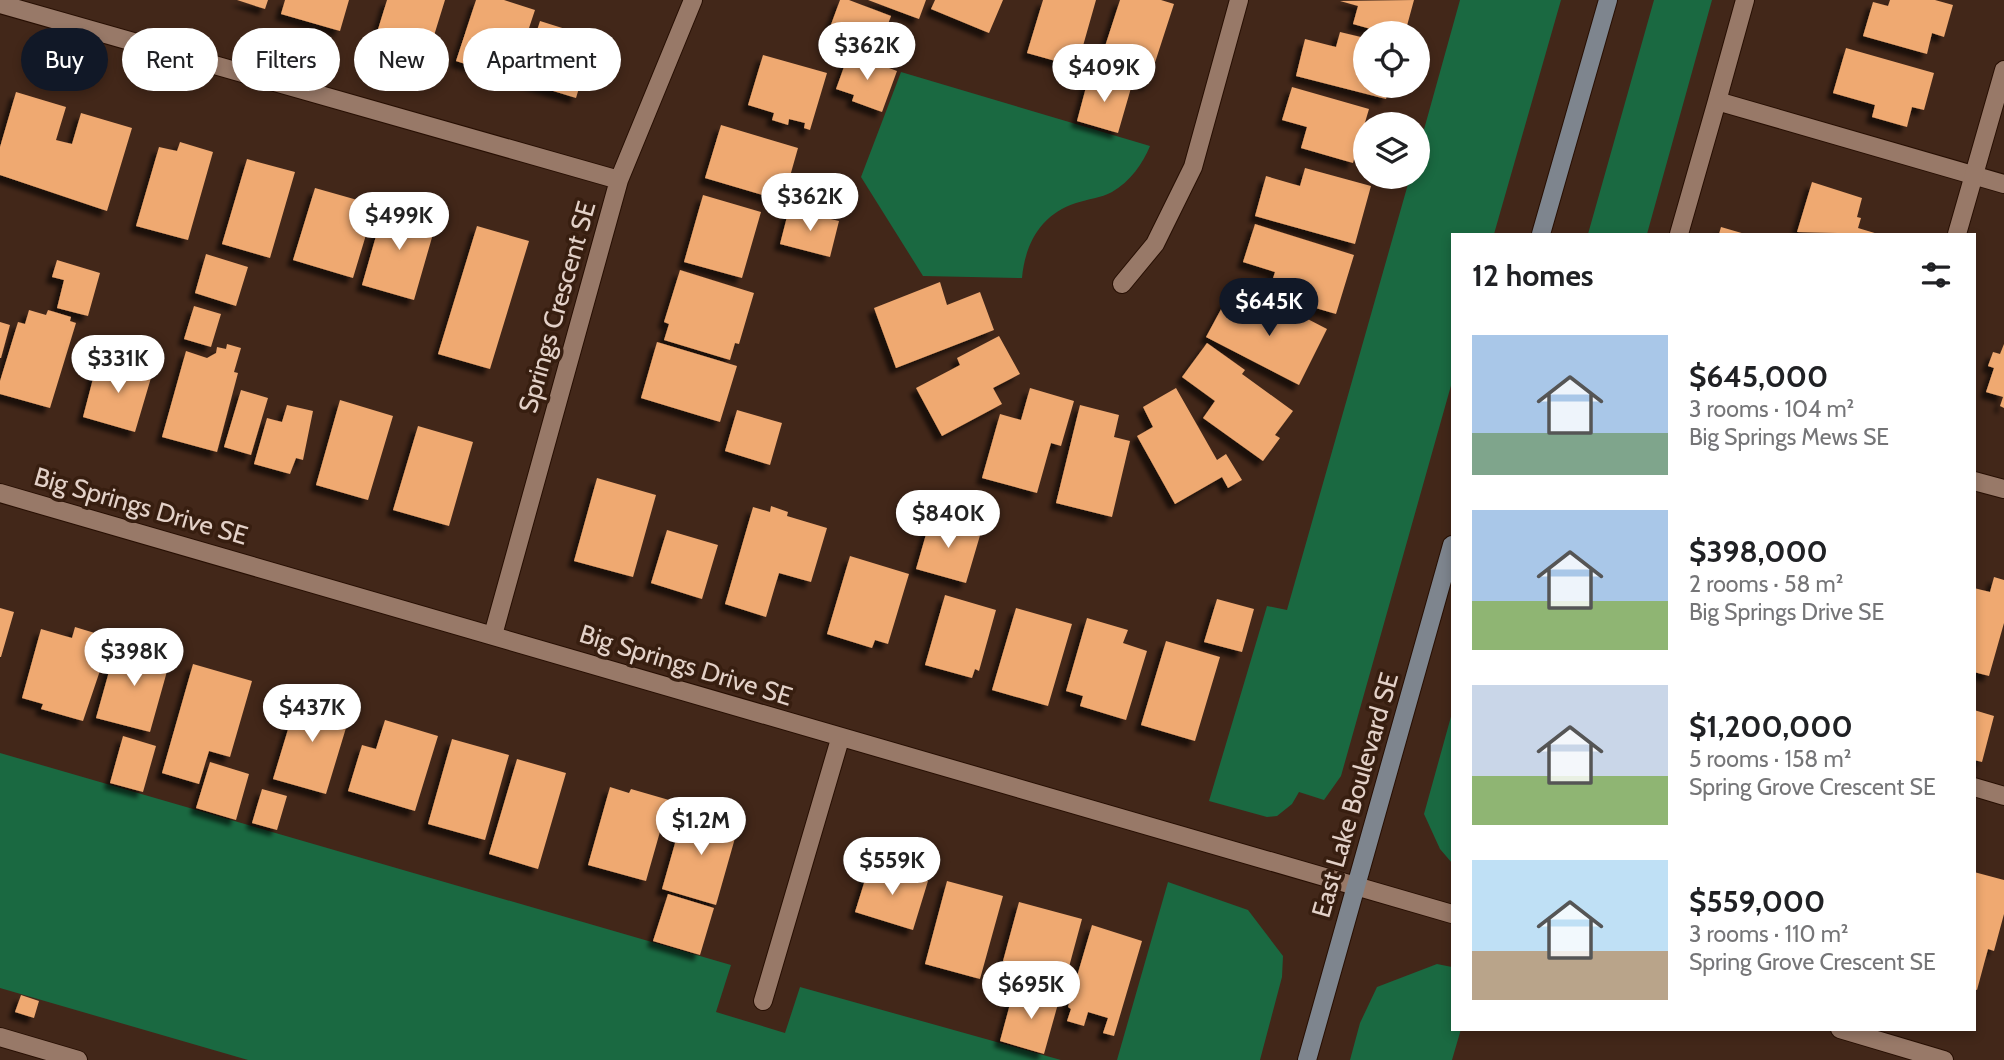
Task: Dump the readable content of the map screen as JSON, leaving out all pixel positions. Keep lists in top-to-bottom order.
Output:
{
  "streets": {
    "main road": ["East Lake Boulevard SE"],
    "street": ["Springs Crescent SE", "Big Springs Drive SE"]
  },
  "crossings": [
    ["Springs Crescent SE", "Big Springs Drive SE"],
    ["Big Springs Drive SE", "East Lake Boulevard SE"]
  ],
  "page": {
    "price": [
      "$362K",
      "$409K",
      "$362K",
      "$499K",
      "$645K",
      "$331K",
      "$840K",
      "$398K",
      "$437K",
      "$1.2M",
      "$559K",
      "$695K"
    ],
    "chip": [
      "Buy",
      "Rent",
      "Filters",
      "New",
      "Apartment"
    ],
    "heading": "12 homes",
    "list": [
      {
        "name": "$645,000",
        "note": "3 rooms · 104 m² · Big Springs Mews SE"
      },
      {
        "name": "$398,000",
        "note": "2 rooms · 58 m² · Big Springs Drive SE"
      },
      {
        "name": "$1,200,000",
        "note": "5 rooms · 158 m² · Spring Grove Crescent SE"
      },
      {
        "name": "$559,000",
        "note": "3 rooms · 110 m² · Spring Grove Crescent SE"
      }
    ]
  }
}
